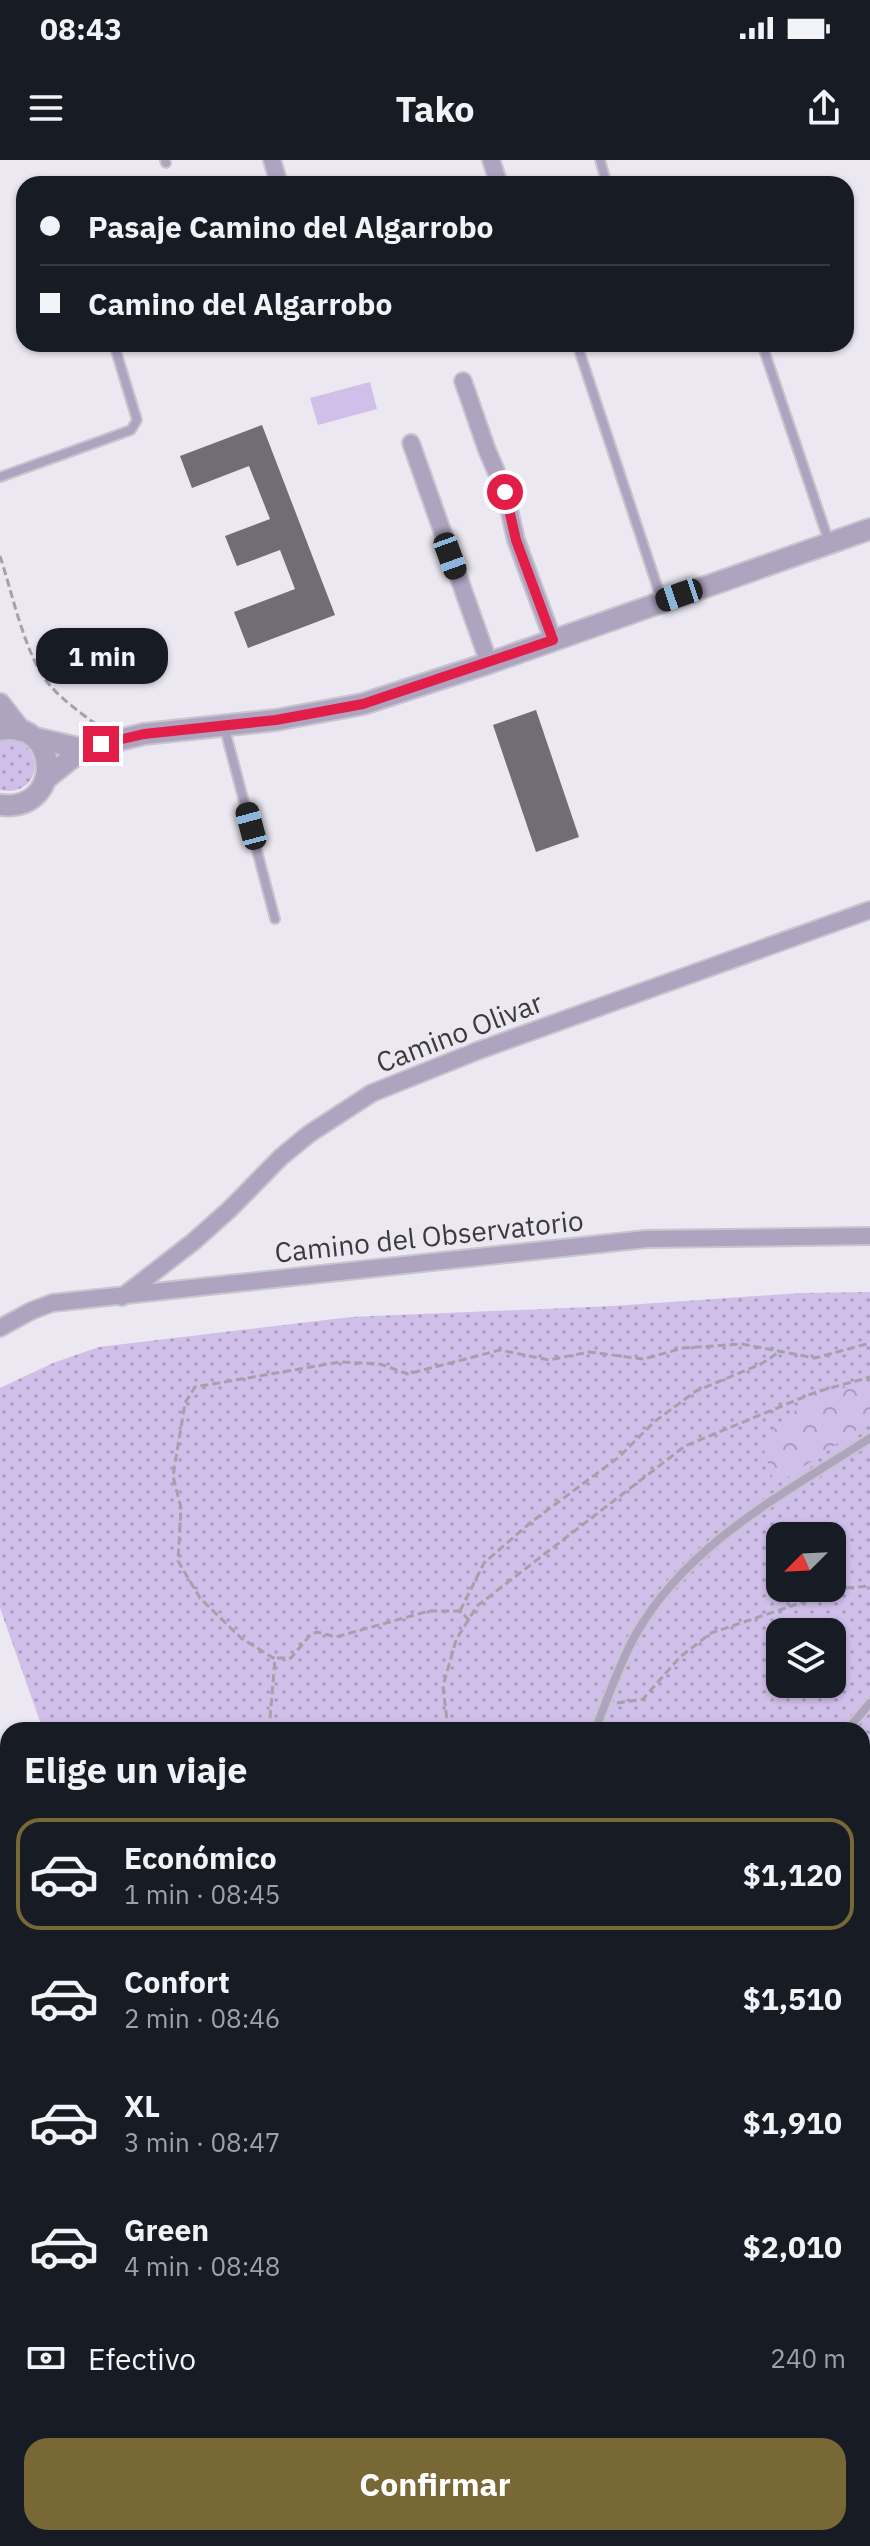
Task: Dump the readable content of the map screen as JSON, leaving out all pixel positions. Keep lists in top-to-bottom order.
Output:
{
  "streets": {
    "street": ["Camino Olivar", "Camino del Observatorio"]
  },
  "crossings": [
    ["Camino Olivar", "Camino del Observatorio"]
  ],
  "north": "bottom left",
  "page": {
    "status": "08:43",
    "header": "Tako",
    "banner": ["Pasaje Camino del Algarrobo", "Camino del Algarrobo"],
    "bubble": "1 min",
    "heading": "Elige un viaje",
    "list": [
      {
        "name": "Económico",
        "note": "1 min · 08:45",
        "value": "$1,120"
      },
      {
        "name": "Confort",
        "note": "2 min · 08:46",
        "value": "$1,510"
      },
      {
        "name": "XL",
        "note": "3 min · 08:47",
        "value": "$1,910"
      },
      {
        "name": "Green",
        "note": "4 min · 08:48",
        "value": "$2,010"
      }
    ],
    "pay": ["Efectivo", "240 m"],
    "buttons": "Confirmar"
  }
}
